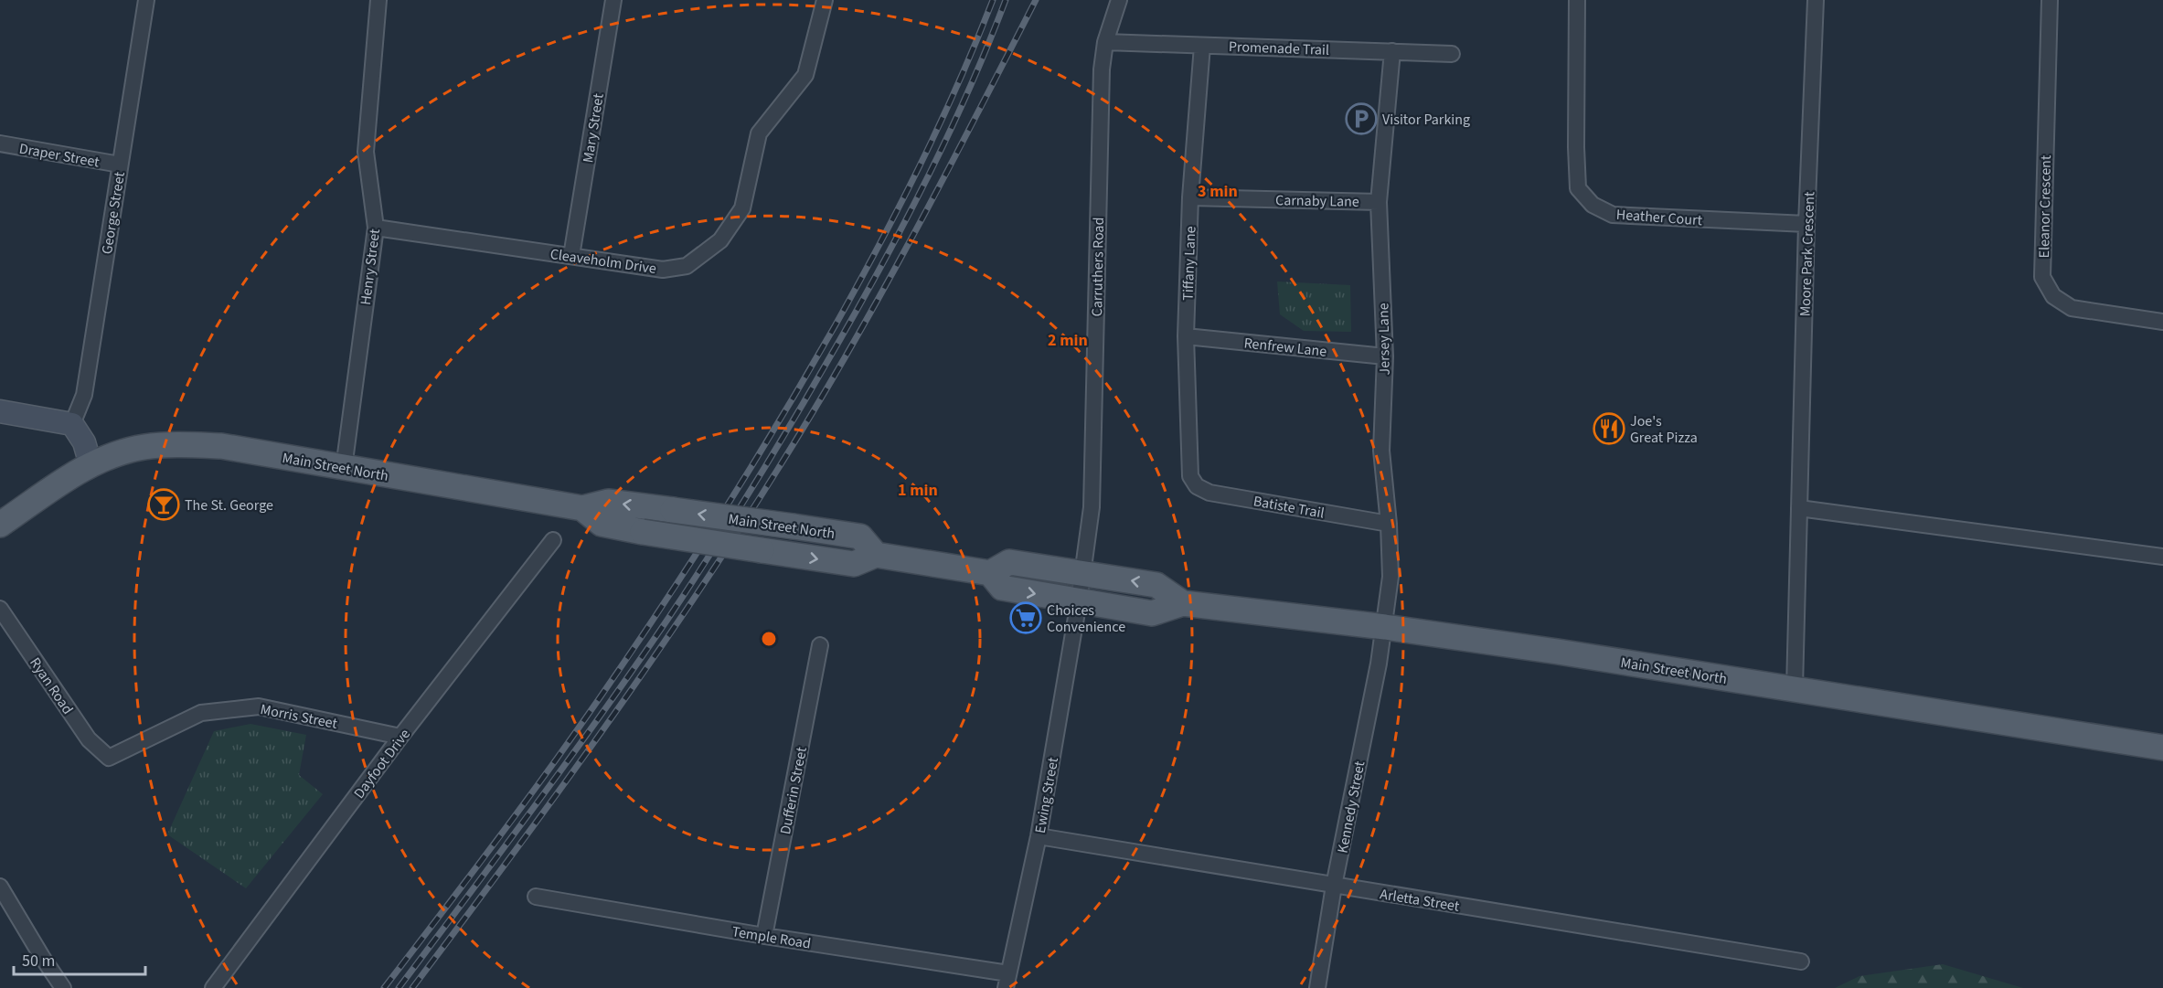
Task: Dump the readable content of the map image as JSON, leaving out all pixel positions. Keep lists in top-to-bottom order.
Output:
{
  "streets": {
    "main road": ["Main Street North"],
    "street": [
      "Promenade Trail",
      "Mary Street",
      "Draper Street",
      "Carnaby Lane",
      "Eleanor Crescent",
      "George Street",
      "Heather Court",
      "Moore Park Crescent",
      "Cleaveholm Drive",
      "Tiffany Lane",
      "Henry Street",
      "Carruthers Road",
      "Jersey Lane",
      "Renfrew Lane",
      "Batiste Trail",
      "Ryan Road",
      "Morris Street",
      "Dayfoot Drive",
      "Dufferin Street",
      "Ewing Street",
      "Kennedy Street",
      "Arletta Street",
      "Temple Road"
    ]
  },
  "crossings": [
    ["Promenade Trail", "Tiffany Lane"],
    ["Promenade Trail", "Carruthers Road"],
    ["Promenade Trail", "Jersey Lane"],
    ["Mary Street", "Cleaveholm Drive"],
    ["Draper Street", "George Street"],
    ["Carnaby Lane", "Tiffany Lane"],
    ["Carnaby Lane", "Jersey Lane"],
    ["Heather Court", "Moore Park Crescent"],
    ["Moore Park Crescent", "Main Street North"],
    ["Cleaveholm Drive", "Henry Street"],
    ["Tiffany Lane", "Renfrew Lane"],
    ["Tiffany Lane", "Batiste Trail"],
    ["Henry Street", "Main Street North"],
    ["Carruthers Road", "Main Street North"],
    ["Carruthers Road", "Ewing Street"],
    ["Jersey Lane", "Renfrew Lane"],
    ["Jersey Lane", "Main Street North"],
    ["Jersey Lane", "Batiste Trail"],
    ["Jersey Lane", "Kennedy Street"],
    ["Main Street North", "Ewing Street"],
    ["Main Street North", "Kennedy Street"],
    ["Ryan Road", "Morris Street"],
    ["Morris Street", "Dayfoot Drive"],
    ["Dufferin Street", "Temple Road"],
    ["Ewing Street", "Arletta Street"],
    ["Ewing Street", "Temple Road"],
    ["Kennedy Street", "Arletta Street"]
  ],
  "places": {
    "parking": ["Visitor Parking"],
    "restaurant": ["Joe's Great Pizza"],
    "bar": ["The St. George"],
    "supermarket": ["Choices Convenience"]
  },
  "scale_bar": "50 m",
  "rings": ["3 min", "2 min", "1 min"]
}
